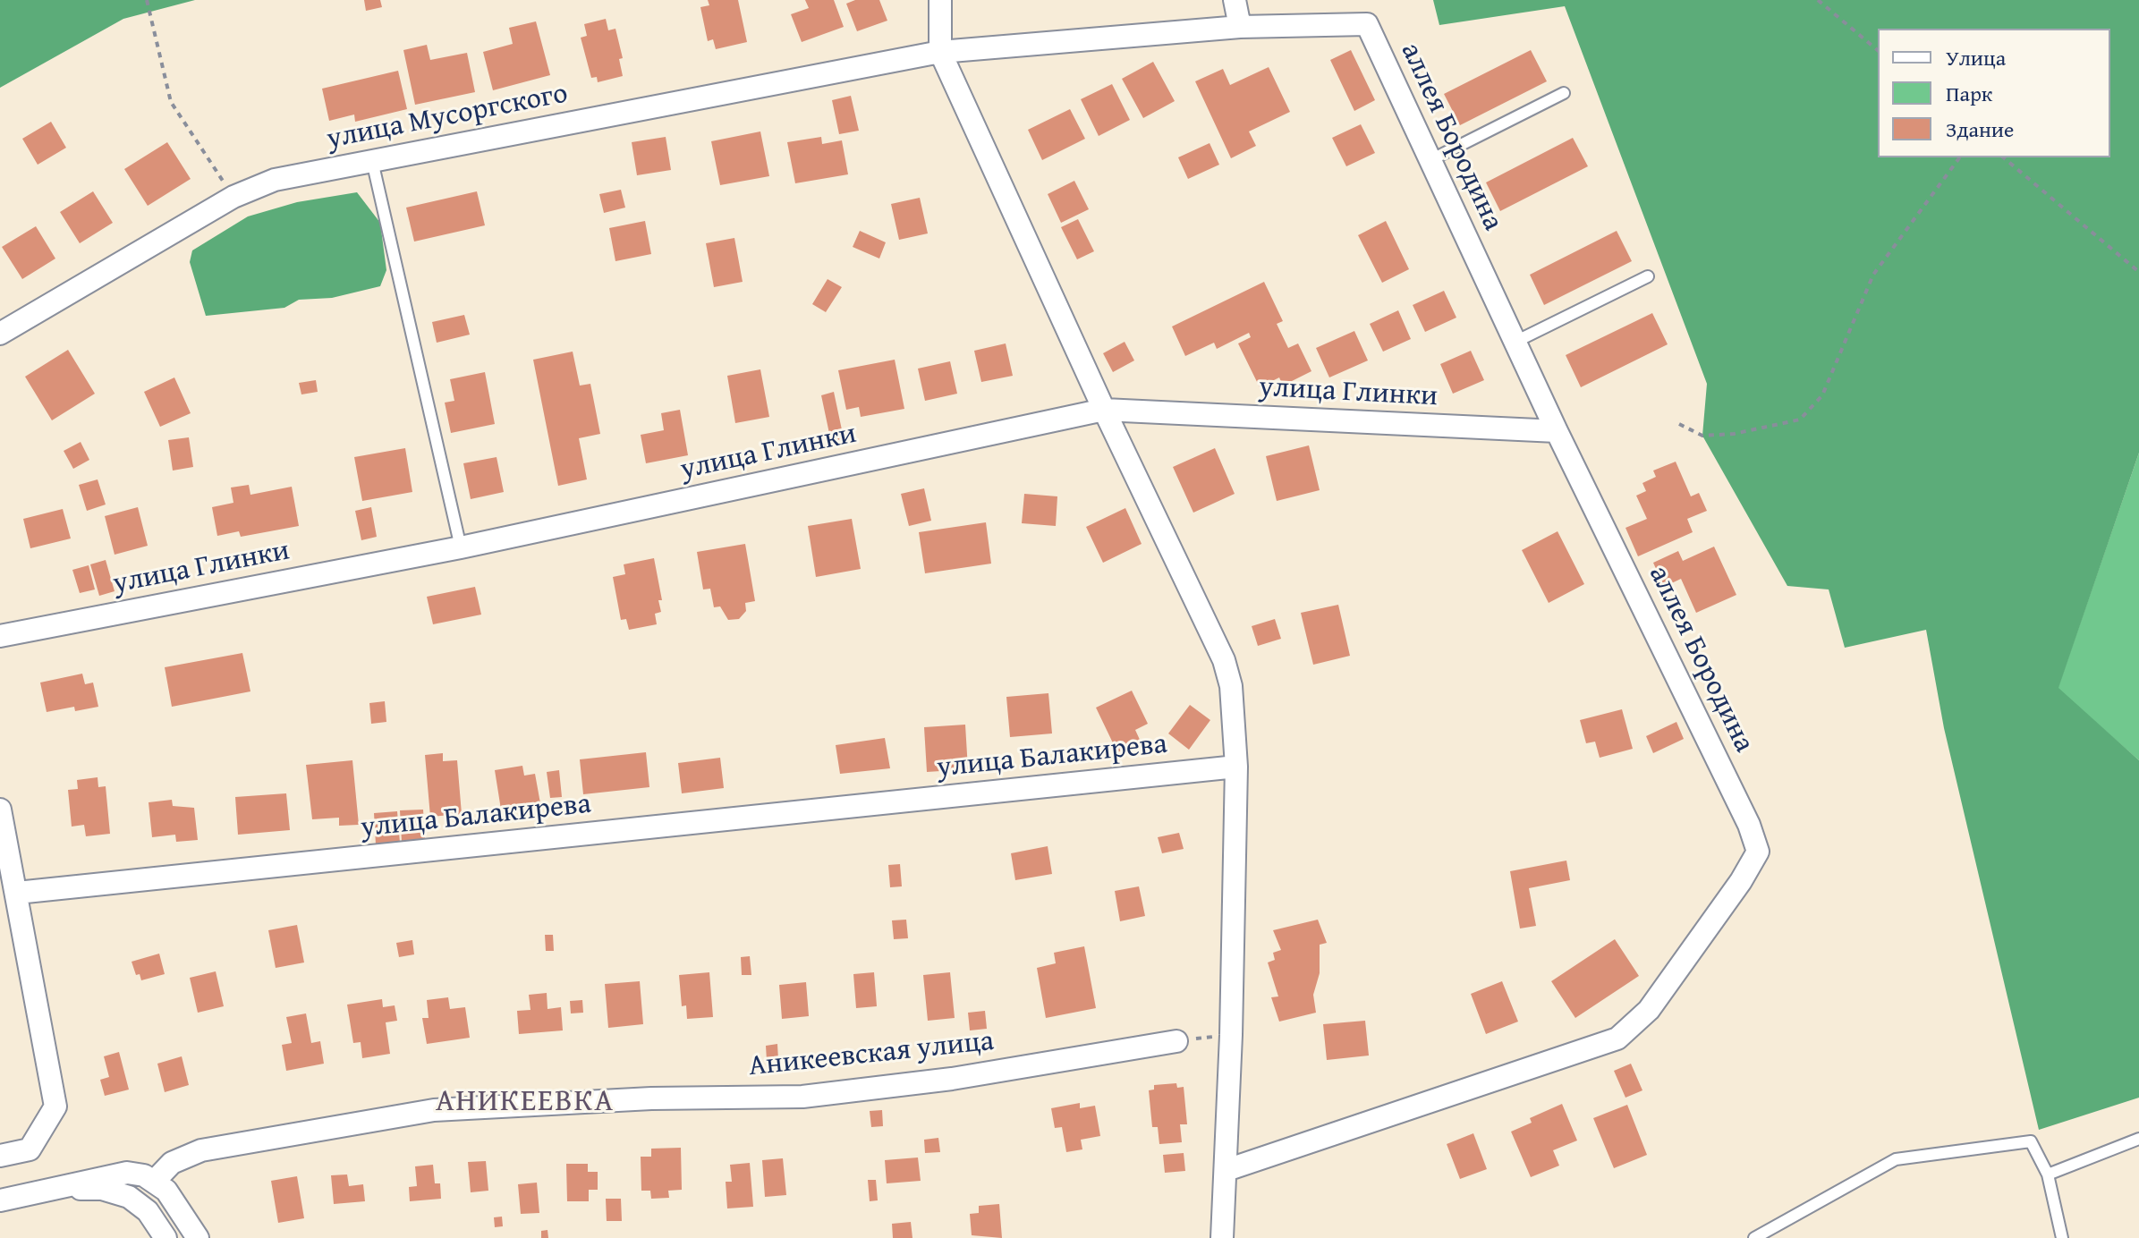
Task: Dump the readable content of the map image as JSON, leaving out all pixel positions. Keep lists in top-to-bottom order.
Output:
{
  "streets": {
    "street": [
      "улица Мусоргского",
      "аллея Бородина",
      "улица Глинки",
      "улица Балакирева",
      "Аникеевская улица"
    ]
  },
  "crossings": [
    ["улица Мусоргского", "аллея Бородина"],
    ["аллея Бородина", "улица Глинки"]
  ],
  "districts": ["АНИКЕЕВКА"],
  "legend": ["Улица", "Парк", "Здание"]
}
